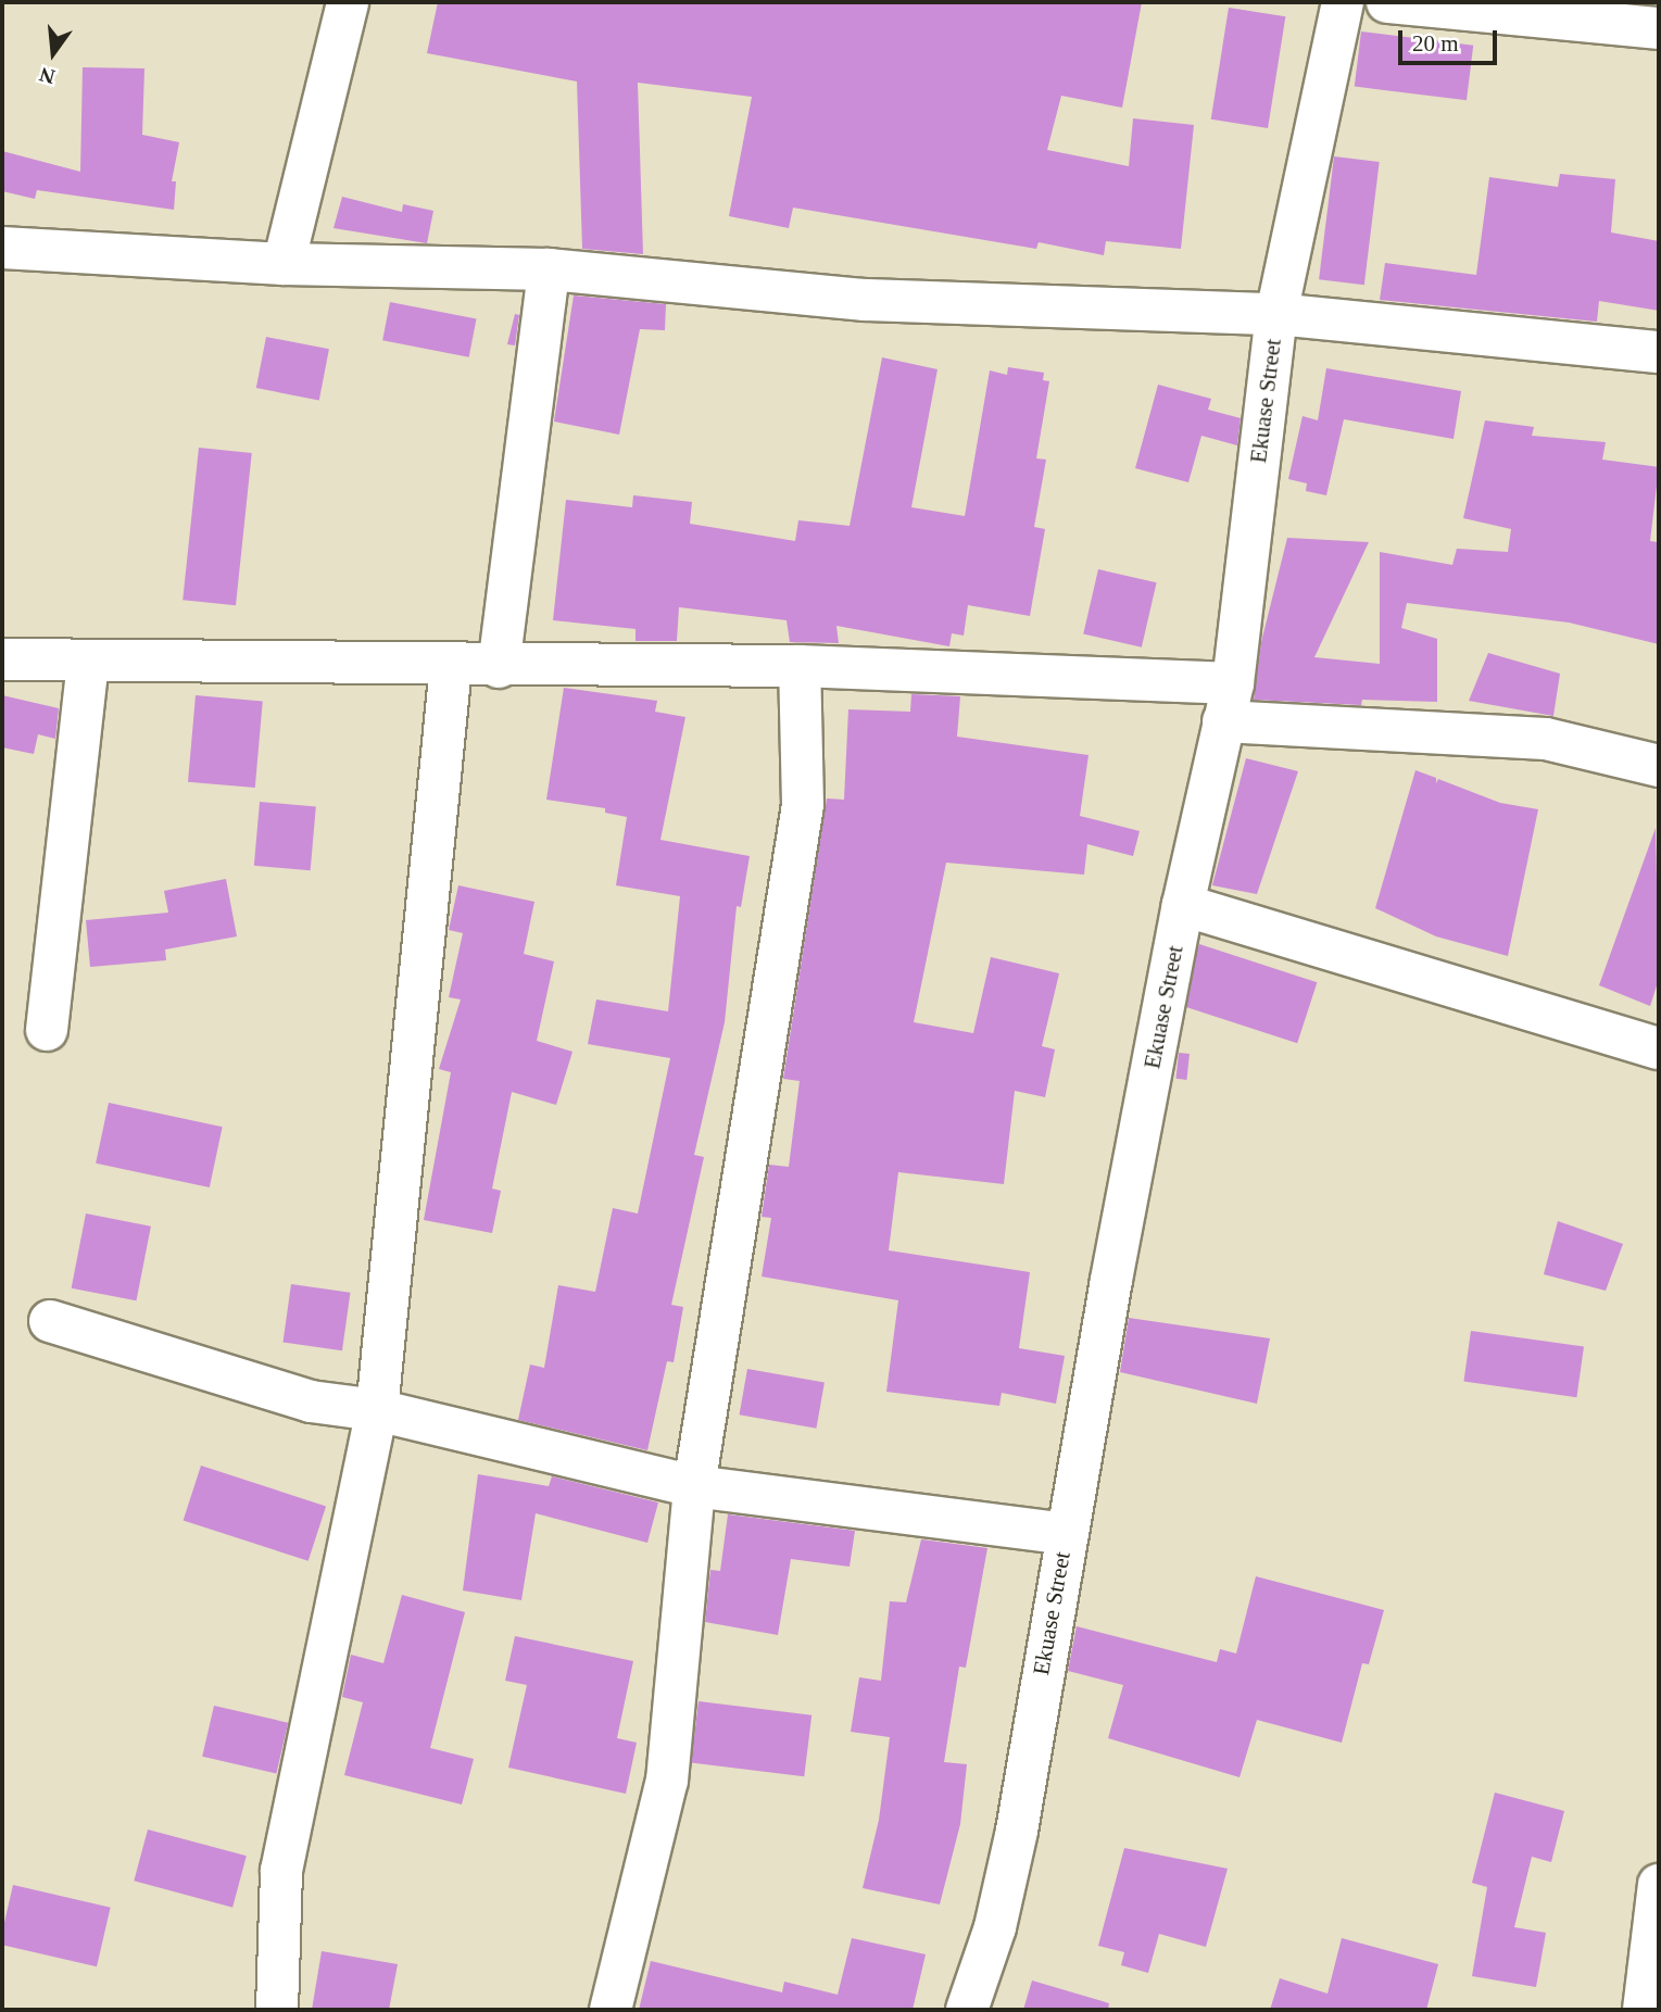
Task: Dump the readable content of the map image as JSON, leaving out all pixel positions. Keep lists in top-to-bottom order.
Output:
{
  "streets": {
    "street": ["Ekuase Street"]
  },
  "scale_bar": "20 m",
  "north": "bottom"
}
